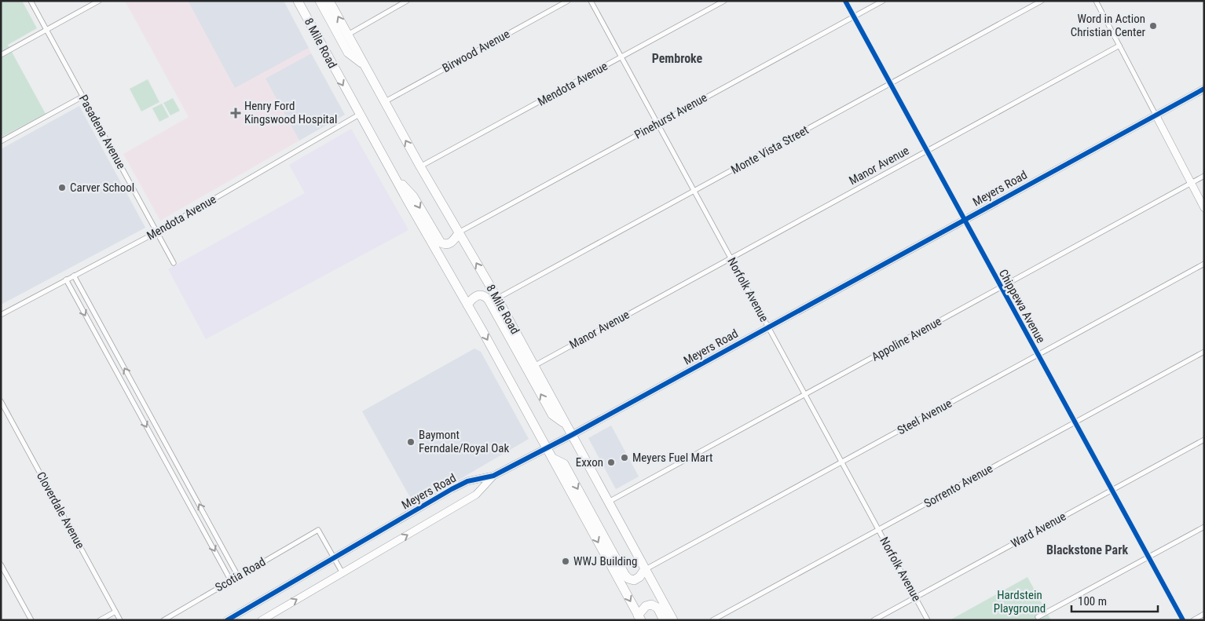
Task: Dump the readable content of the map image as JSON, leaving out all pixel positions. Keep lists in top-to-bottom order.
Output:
{
  "streets": {
    "highway": ["8 Mile Road"],
    "street": [
      "Birwood Avenue",
      "Mendota Avenue",
      "Pinehurst Avenue",
      "Pasadena Avenue",
      "Monte Vista Street",
      "Manor Avenue",
      "Meyers Road",
      "Norfolk Avenue",
      "Chippewa Avenue",
      "Appoline Avenue",
      "Steel Avenue",
      "Sorrento Avenue",
      "Cloverdale Avenue",
      "Ward Avenue",
      "Scotia Road"
    ]
  },
  "crossings": [
    ["8 Mile Road", "Birwood Avenue"],
    ["8 Mile Road", "Mendota Avenue"],
    ["8 Mile Road", "Pinehurst Avenue"],
    ["8 Mile Road", "Monte Vista Street"],
    ["8 Mile Road", "Manor Avenue"],
    ["8 Mile Road", "Meyers Road"],
    ["8 Mile Road", "Appoline Avenue"],
    ["8 Mile Road", "Steel Avenue"],
    ["Mendota Avenue", "Pasadena Avenue"],
    ["Mendota Avenue", "Norfolk Avenue"],
    ["Pinehurst Avenue", "Norfolk Avenue"],
    ["Pinehurst Avenue", "Chippewa Avenue"],
    ["Monte Vista Street", "Norfolk Avenue"],
    ["Monte Vista Street", "Chippewa Avenue"],
    ["Manor Avenue", "Norfolk Avenue"],
    ["Manor Avenue", "Chippewa Avenue"],
    ["Meyers Road", "Norfolk Avenue"],
    ["Meyers Road", "Chippewa Avenue"],
    ["Meyers Road", "Scotia Road"],
    ["Norfolk Avenue", "Appoline Avenue"],
    ["Norfolk Avenue", "Steel Avenue"],
    ["Norfolk Avenue", "Sorrento Avenue"],
    ["Norfolk Avenue", "Ward Avenue"],
    ["Chippewa Avenue", "Appoline Avenue"],
    ["Chippewa Avenue", "Steel Avenue"],
    ["Chippewa Avenue", "Sorrento Avenue"],
    ["Chippewa Avenue", "Ward Avenue"]
  ],
  "districts": ["Pembroke", "Blackstone Park"],
  "parks": ["Hardstein Playground"],
  "places": {
    "other": [
      "Word in Action Christian Center",
      "Carver School",
      "Baymont Ferndale/Royal Oak",
      "Meyers Fuel Mart",
      "Exxon",
      "WWJ Building"
    ],
    "health": ["Henry Ford Kingswood Hospital"]
  },
  "scale_bar": "100 m"
}
